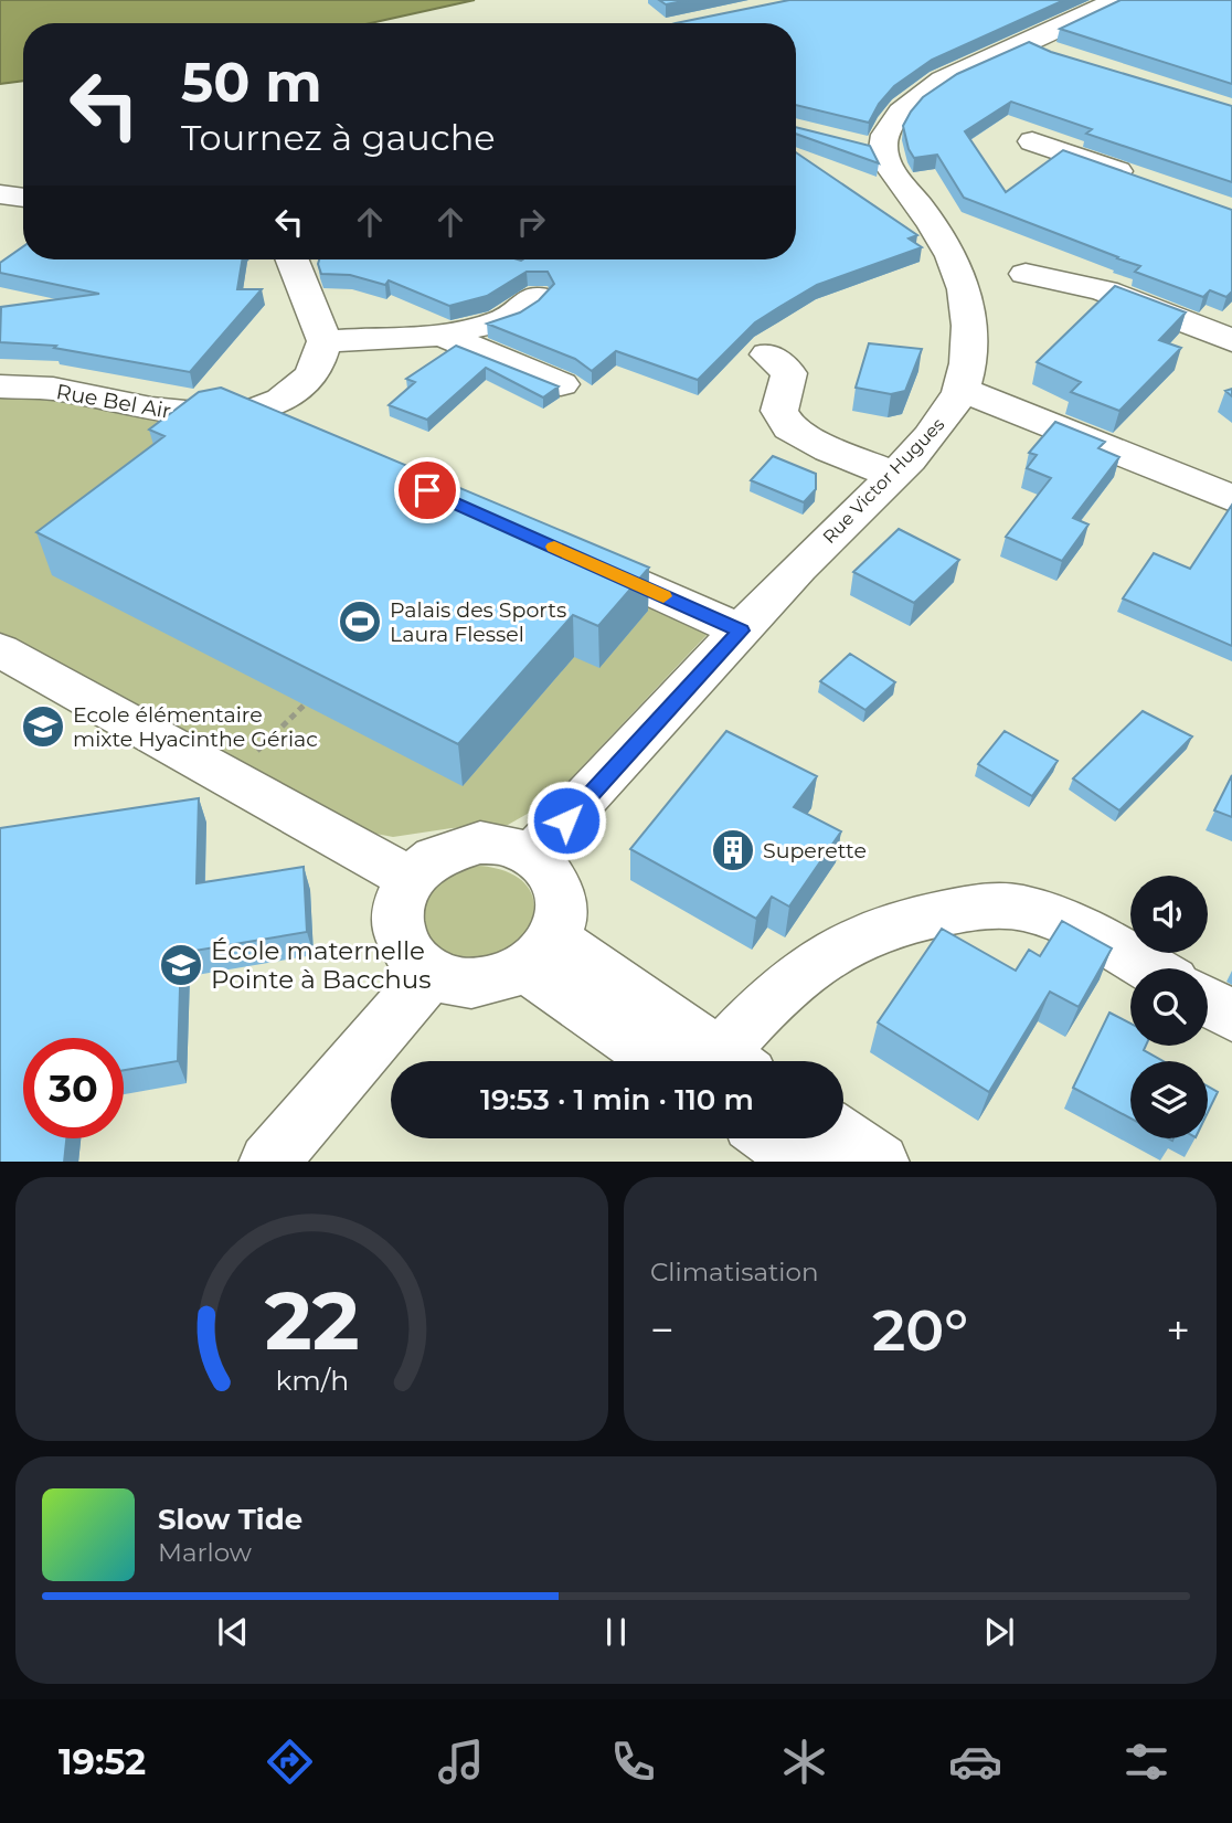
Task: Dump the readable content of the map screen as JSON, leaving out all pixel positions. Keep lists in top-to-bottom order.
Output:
{
  "streets": {
    "street": ["Rue Bel Air", "Rue Victor Hugues"]
  },
  "places": {
    "sports": ["Palais des Sports Laura Flessel"],
    "school or university": ["Ecole élémentaire mixte Hyacinthe Gériac", "École maternelle Pointe à Bacchus"],
    "building": ["Superette"]
  },
  "page": {
    "turn": ["50 m", "Tournez à gauche"],
    "limit": "30",
    "trip": "19:53 · 1 min · 110 m",
    "tile": "Climatisation",
    "heat": ["−", "20°", "+"],
    "song": ["Slow Tide", "Marlow"],
    "tabs": "19:52",
    "gauge": ["22", "km/h"]
  }
}
